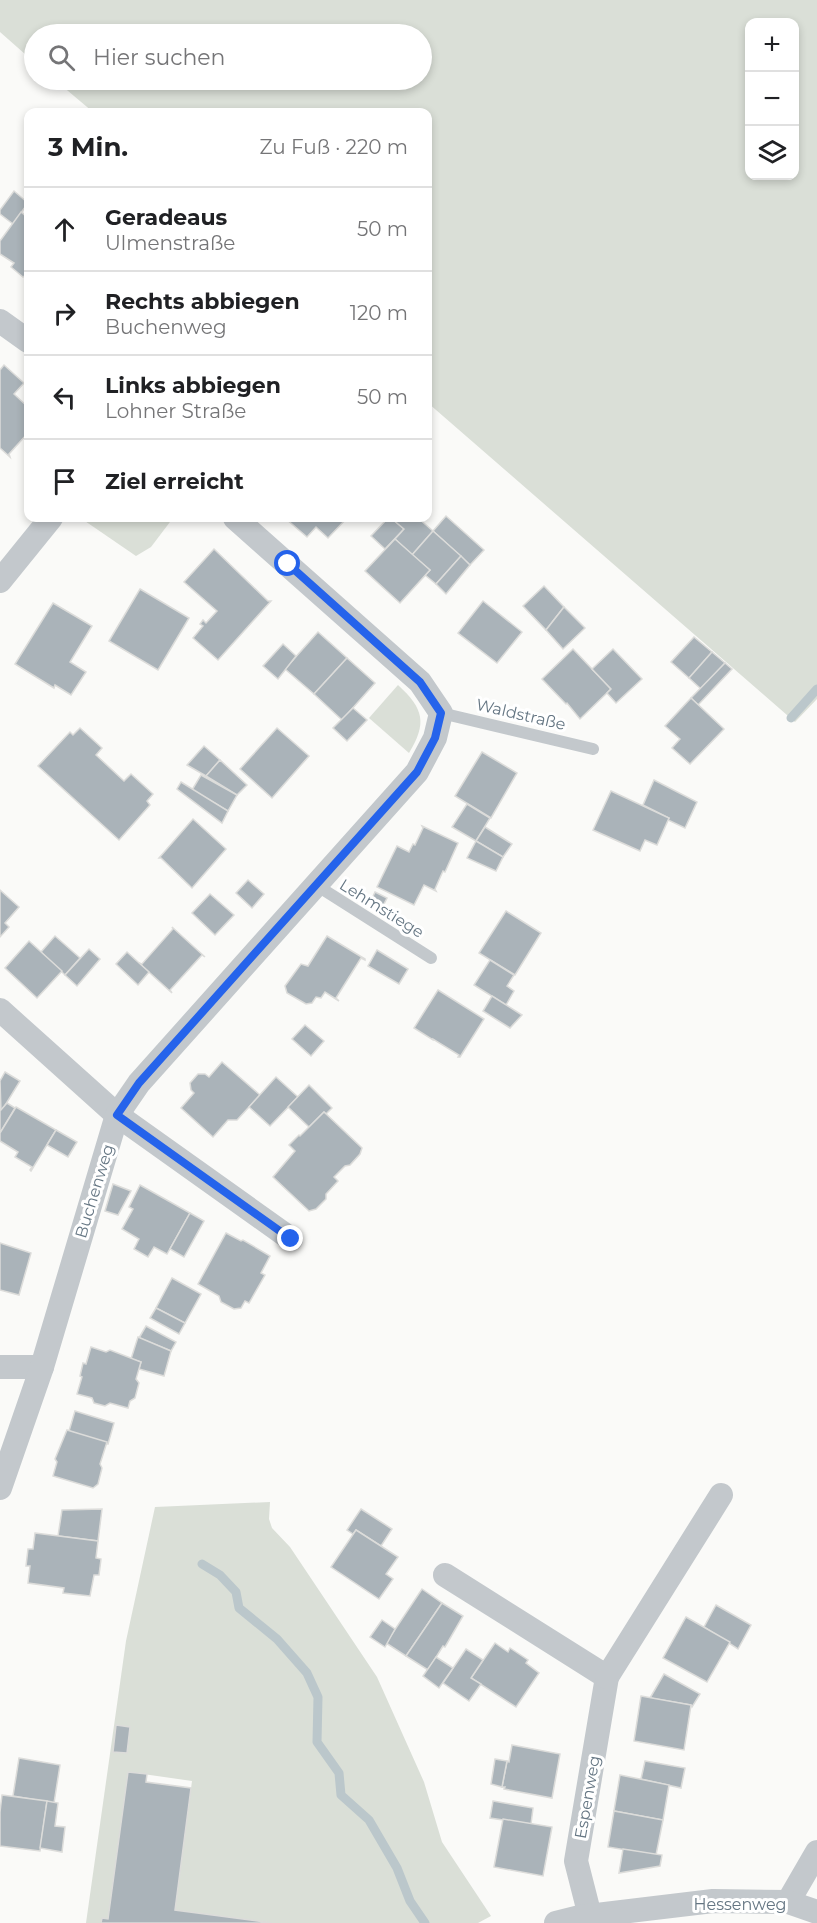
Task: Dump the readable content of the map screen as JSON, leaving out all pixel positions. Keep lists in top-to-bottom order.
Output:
{
  "streets": {
    "street": ["Buchenweg", "Espenweg", "Hessenweg"],
    "lane": ["Waldstraße", "Lehmstiege"]
  },
  "crossings": [
    ["Waldstraße", "Buchenweg"],
    ["Lehmstiege", "Buchenweg"],
    ["Espenweg", "Hessenweg"]
  ],
  "page": {
    "map_buttons": ["+", "−"],
    "search": "Hier suchen",
    "heading": ["3 Min.", "Zu Fuß · 220 m"],
    "list": [
      ["Geradeaus", "Ulmenstraße", "50 m"],
      ["Rechts abbiegen", "Buchenweg", "120 m"],
      ["Links abbiegen", "Lohner Straße", "50 m"],
      "Ziel erreicht"
    ]
  }
}
